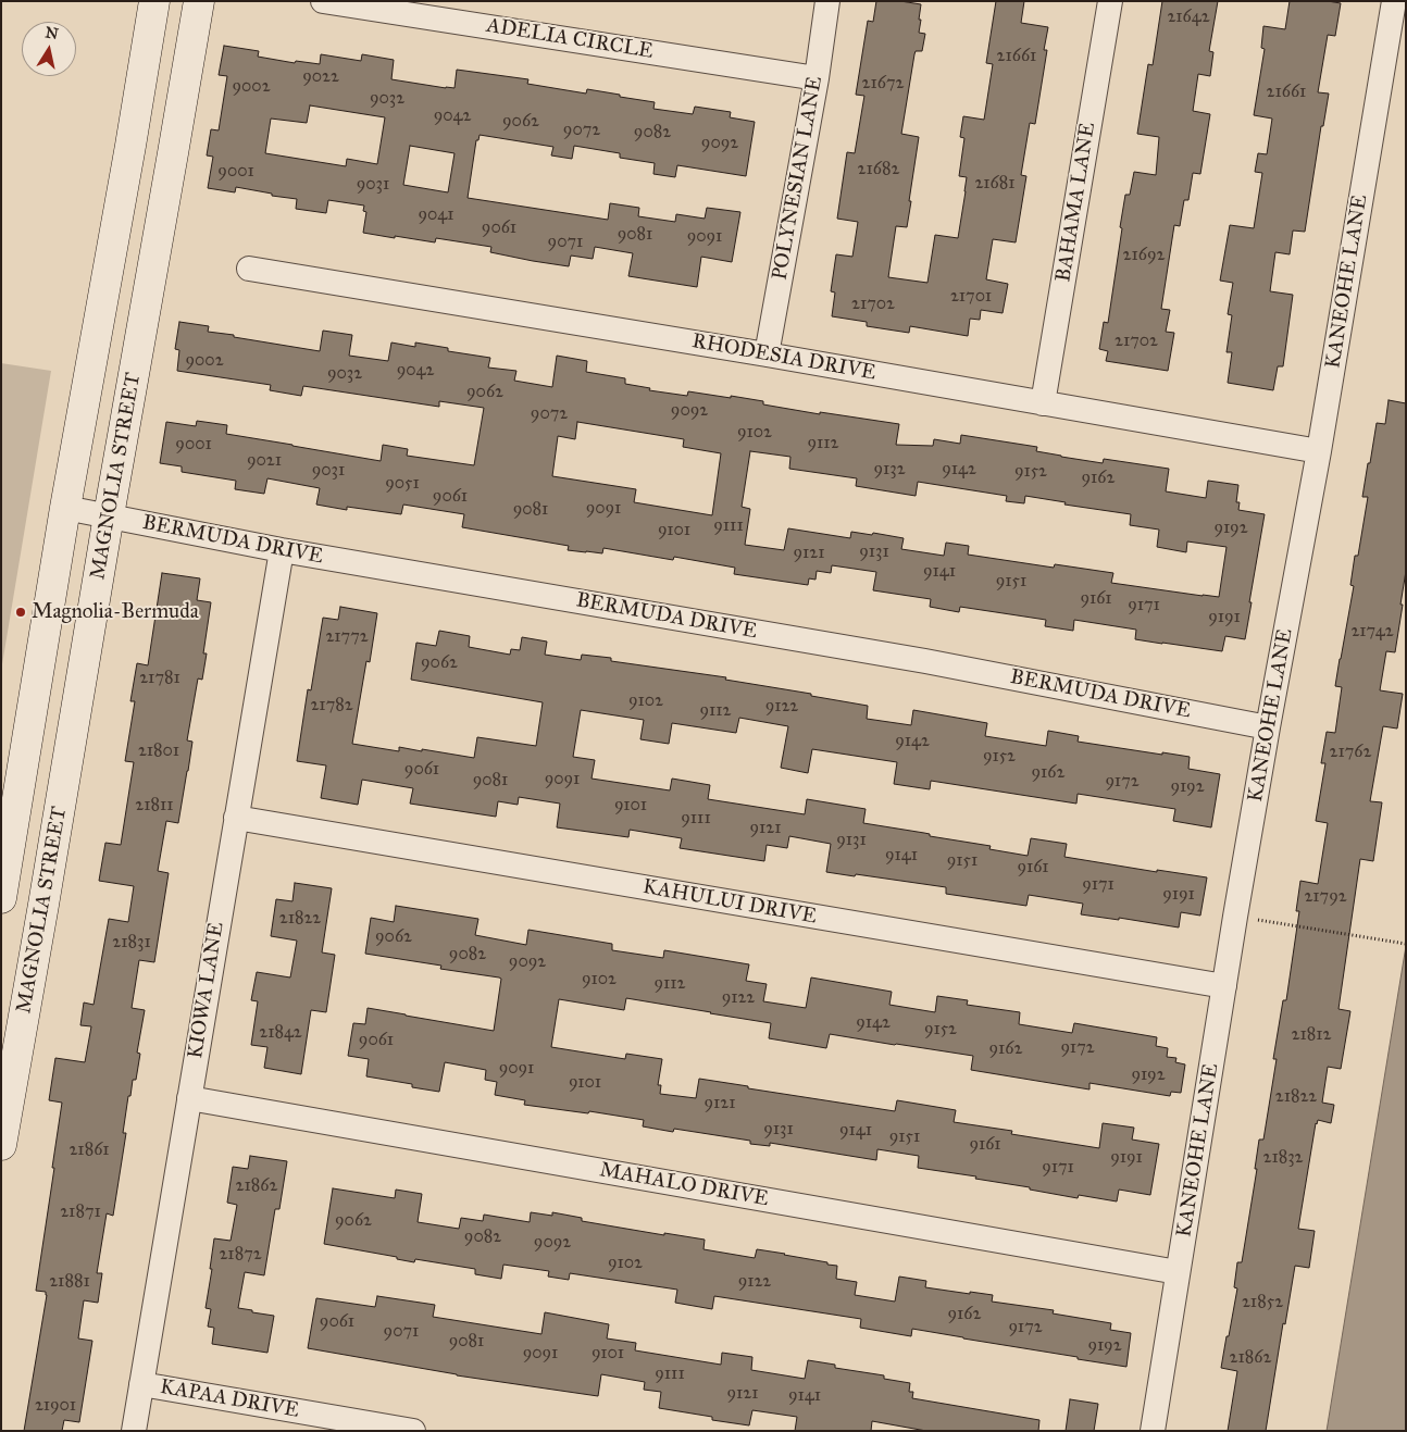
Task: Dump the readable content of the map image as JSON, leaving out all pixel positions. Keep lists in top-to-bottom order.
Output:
{
  "streets": {
    "main road": ["MAGNOLIA STREET"],
    "street": [
      "ADELIA CIRCLE",
      "POLYNESIAN LANE",
      "BAHAMA LANE",
      "KANEOHE LANE",
      "RHODESIA DRIVE",
      "BERMUDA DRIVE",
      "KAHULUI DRIVE",
      "KIOWA LANE",
      "MAHALO DRIVE",
      "KAPAA DRIVE"
    ]
  },
  "crossings": [
    ["ADELIA CIRCLE", "POLYNESIAN LANE"],
    ["POLYNESIAN LANE", "RHODESIA DRIVE"],
    ["BAHAMA LANE", "RHODESIA DRIVE"],
    ["KANEOHE LANE", "RHODESIA DRIVE"],
    ["KANEOHE LANE", "BERMUDA DRIVE"],
    ["KANEOHE LANE", "KAHULUI DRIVE"],
    ["KANEOHE LANE", "MAHALO DRIVE"],
    ["MAGNOLIA STREET", "BERMUDA DRIVE"],
    ["BERMUDA DRIVE", "KIOWA LANE"],
    ["KAHULUI DRIVE", "KIOWA LANE"],
    ["KIOWA LANE", "MAHALO DRIVE"],
    ["KIOWA LANE", "KAPAA DRIVE"]
  ],
  "places": ["Magnolia-Bermuda"],
  "house_numbers": [
    "21642",
    "21661",
    "9022",
    "21672",
    "9002",
    "21661",
    "9032",
    "9042",
    "9062",
    "9072",
    "9082",
    "9092",
    "21682",
    "9001",
    "21681",
    "9031",
    "9041",
    "9061",
    "9081",
    "9091",
    "9071",
    "21692",
    "21701",
    "21702",
    "21702",
    "9002",
    "9042",
    "9032",
    "9062",
    "9092",
    "9072",
    "9102",
    "9112",
    "9001",
    "9021",
    "9132",
    "9142",
    "9031",
    "9152",
    "9162",
    "9051",
    "9061",
    "9091",
    "9081",
    "9111",
    "9192",
    "9101",
    "9131",
    "9121",
    "9141",
    "9151",
    "9161",
    "9171",
    "9191",
    "21742",
    "21772",
    "9062",
    "21781",
    "9102",
    "21782",
    "9122",
    "9112",
    "9142",
    "21801",
    "21762",
    "9152",
    "9061",
    "9162",
    "9091",
    "9081",
    "9172",
    "9192",
    "21811",
    "9101",
    "9111",
    "9121",
    "9131",
    "9141",
    "9151",
    "9161",
    "9171",
    "9191",
    "21792",
    "21822",
    "9062",
    "21831",
    "9082",
    "9092",
    "9102",
    "9112",
    "9122",
    "9142",
    "9152",
    "21842",
    "21812",
    "9061",
    "9172",
    "9162",
    "9091",
    "9192",
    "9101",
    "21822",
    "9121",
    "9131",
    "9141",
    "9151",
    "9161",
    "21861",
    "9191",
    "21832",
    "9171",
    "21862",
    "21871",
    "9062",
    "9082",
    "9092",
    "21872",
    "9102",
    "21881",
    "9122",
    "21852",
    "9162",
    "9061",
    "9172",
    "9071",
    "9081",
    "9192",
    "9091",
    "9101",
    "21862",
    "9111",
    "9121",
    "9141",
    "21901"
  ],
  "north": "top"
}
